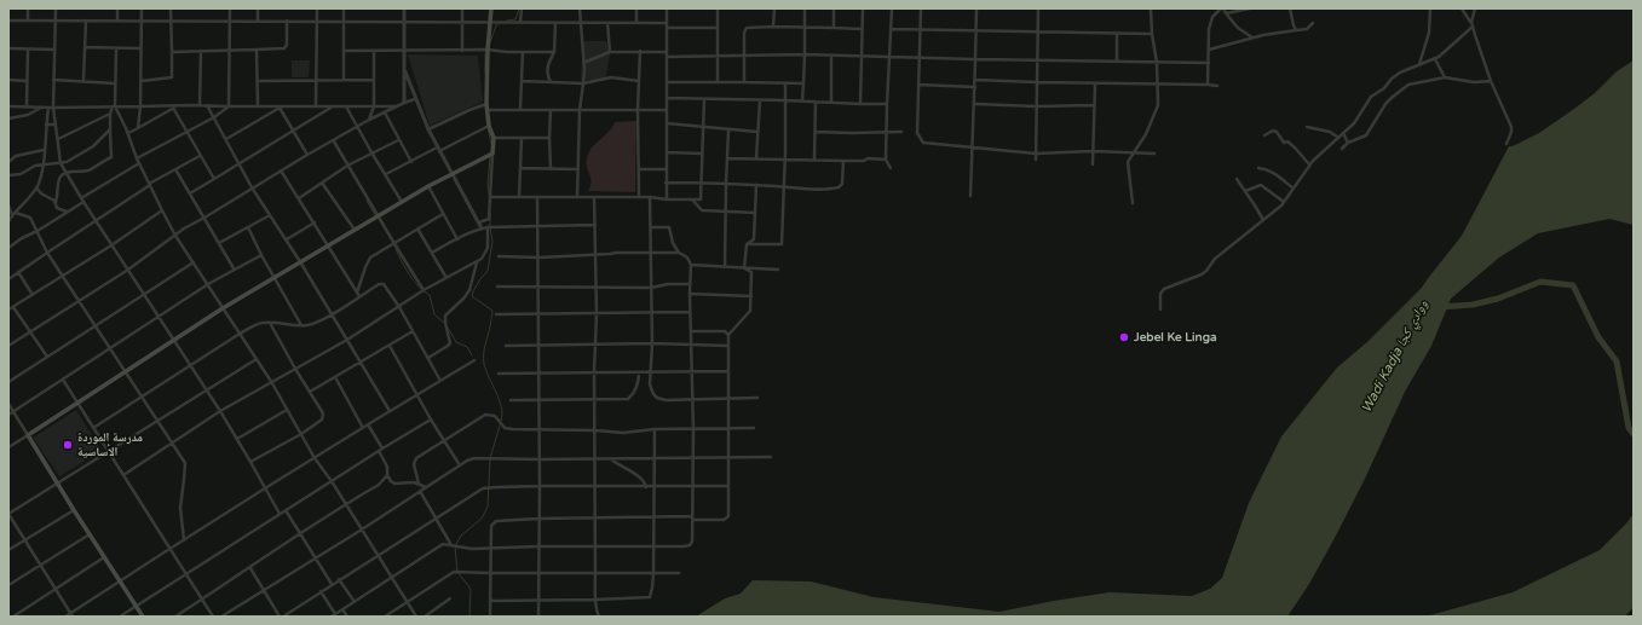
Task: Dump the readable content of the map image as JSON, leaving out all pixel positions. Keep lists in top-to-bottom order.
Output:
{
  "water": ["Wadi Kadja ووادي كجا"],
  "places": ["Jebel Ke Linga", "مدرسة الموردة الأساسية"]
}
